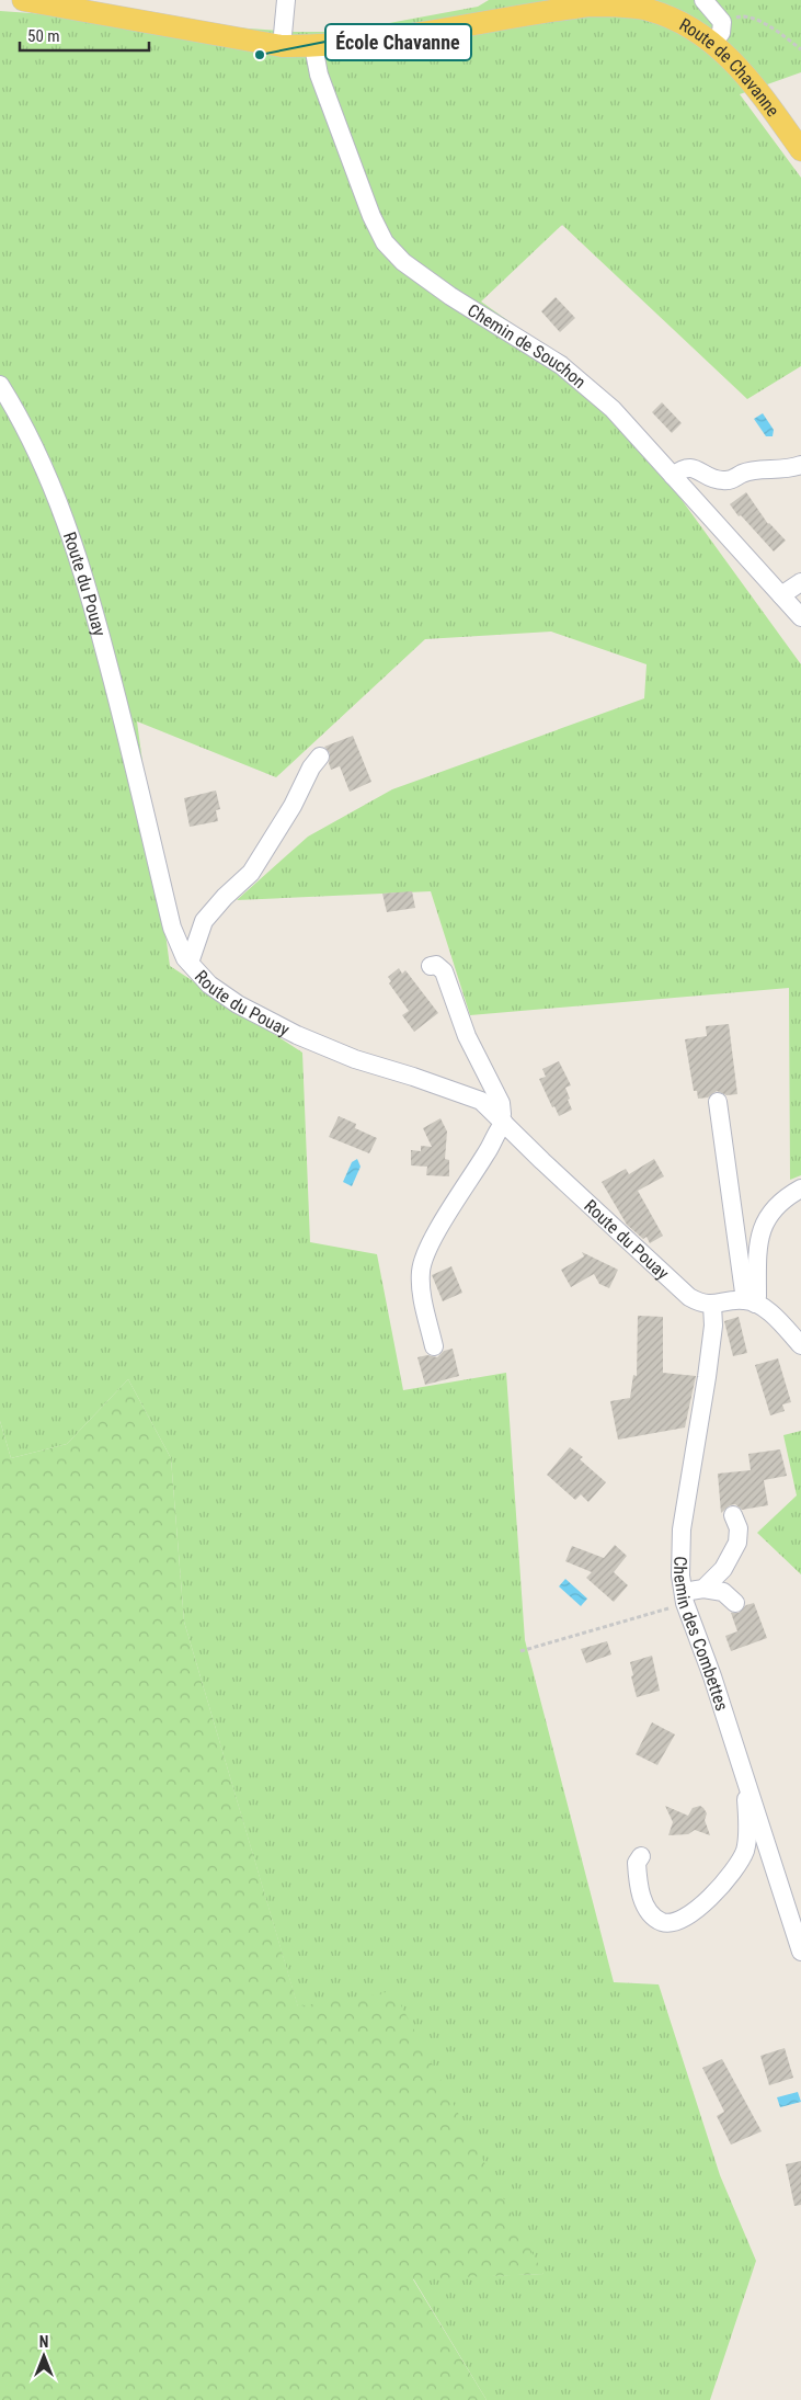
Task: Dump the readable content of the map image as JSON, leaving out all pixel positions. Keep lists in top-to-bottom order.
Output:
{
  "streets": {
    "main road": ["Route de Chavanne"],
    "street": ["Chemin de Souchon", "Route du Pouay", "Chemin des Combettes"]
  },
  "crossings": [
    ["Route de Chavanne", "Chemin de Souchon"],
    ["Route du Pouay", "Chemin des Combettes"]
  ],
  "places": ["École Chavanne"],
  "scale_bar": "50 m",
  "north": "top"
}
